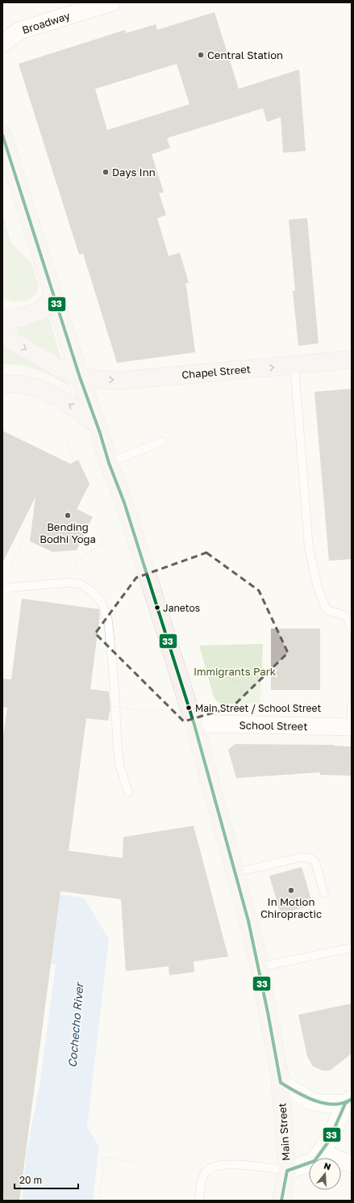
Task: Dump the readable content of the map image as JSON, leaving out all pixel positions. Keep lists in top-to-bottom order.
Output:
{
  "streets": {
    "main road": ["Broadway", "Chapel Street", "Main Street"],
    "street": ["School Street"]
  },
  "crossings": [
    ["Chapel Street", "Main Street"],
    ["School Street", "Main Street"]
  ],
  "water": ["Cochecho River"],
  "parks": ["Immigrants Park"],
  "places": [
    "Central Station",
    "Days Inn",
    "Bending Bodhi Yoga",
    "Janetos",
    "Main Street / School Street",
    "In Motion Chiropractic"
  ],
  "lines": ["transit line 33"],
  "scale_bar": "20 m",
  "north": "top"
}
